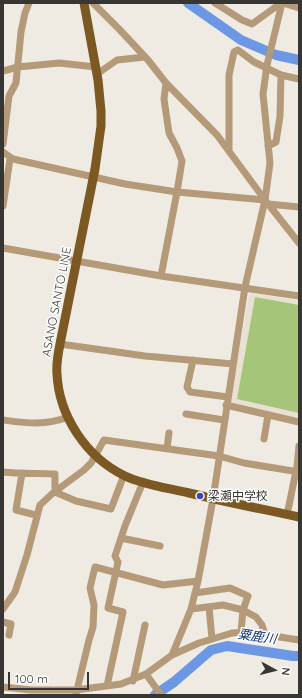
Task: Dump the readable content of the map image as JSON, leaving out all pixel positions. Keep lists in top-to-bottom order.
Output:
{
  "streets": {
    "main road": ["ASANO SANTO LINE"]
  },
  "water": ["粟鹿川"],
  "places": ["梁瀬中学校"],
  "scale_bar": "100 m",
  "north": "right"
}
